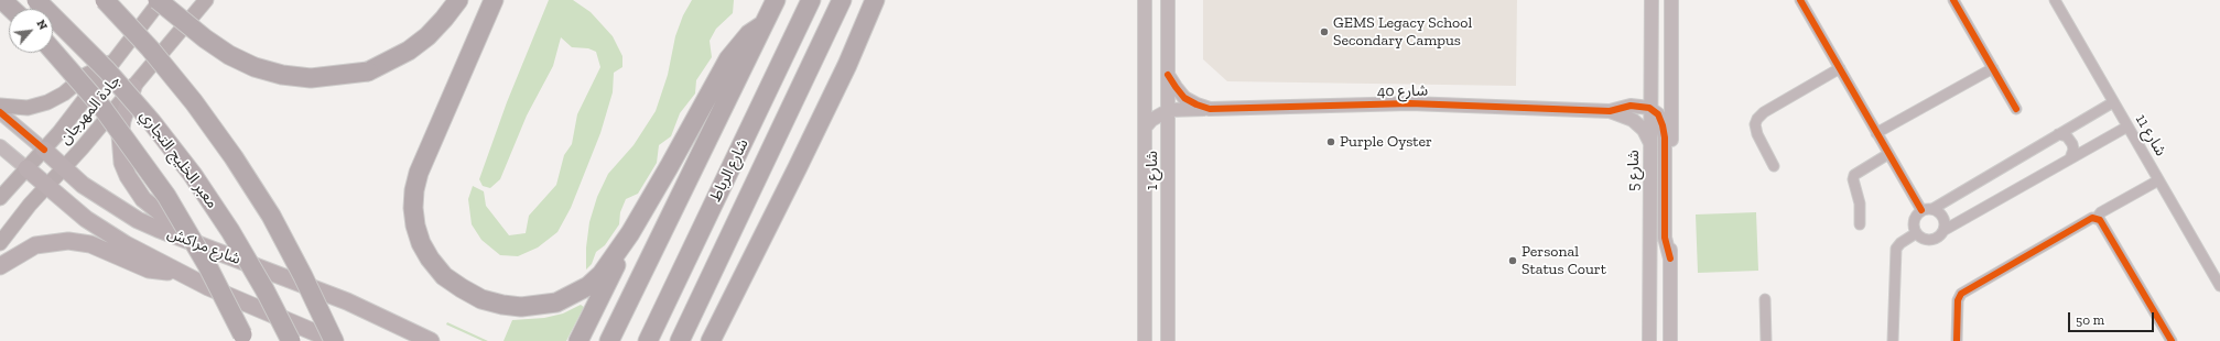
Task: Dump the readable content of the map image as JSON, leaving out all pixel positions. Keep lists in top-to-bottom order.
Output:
{
  "streets": {
    "highway": ["معبر الخليج التجاري", "شارع الرباط"],
    "main road": ["جادة المهرجان", "شارع مراكش"],
    "street": [
      "شارع 40",
      "شارع 11",
      "شارع 1",
      "شارع 5"
    ]
  },
  "crossings": [
    ["شارع 40", "شارع 1"],
    ["شارع 40", "شارع 5"],
    ["جادة المهرجان", "شارع مراكش"]
  ],
  "places": ["GEMS Legacy School Secondary Campus", "Purple Oyster", "Personal Status Court"],
  "scale_bar": "50 m",
  "north": "top right"
}
